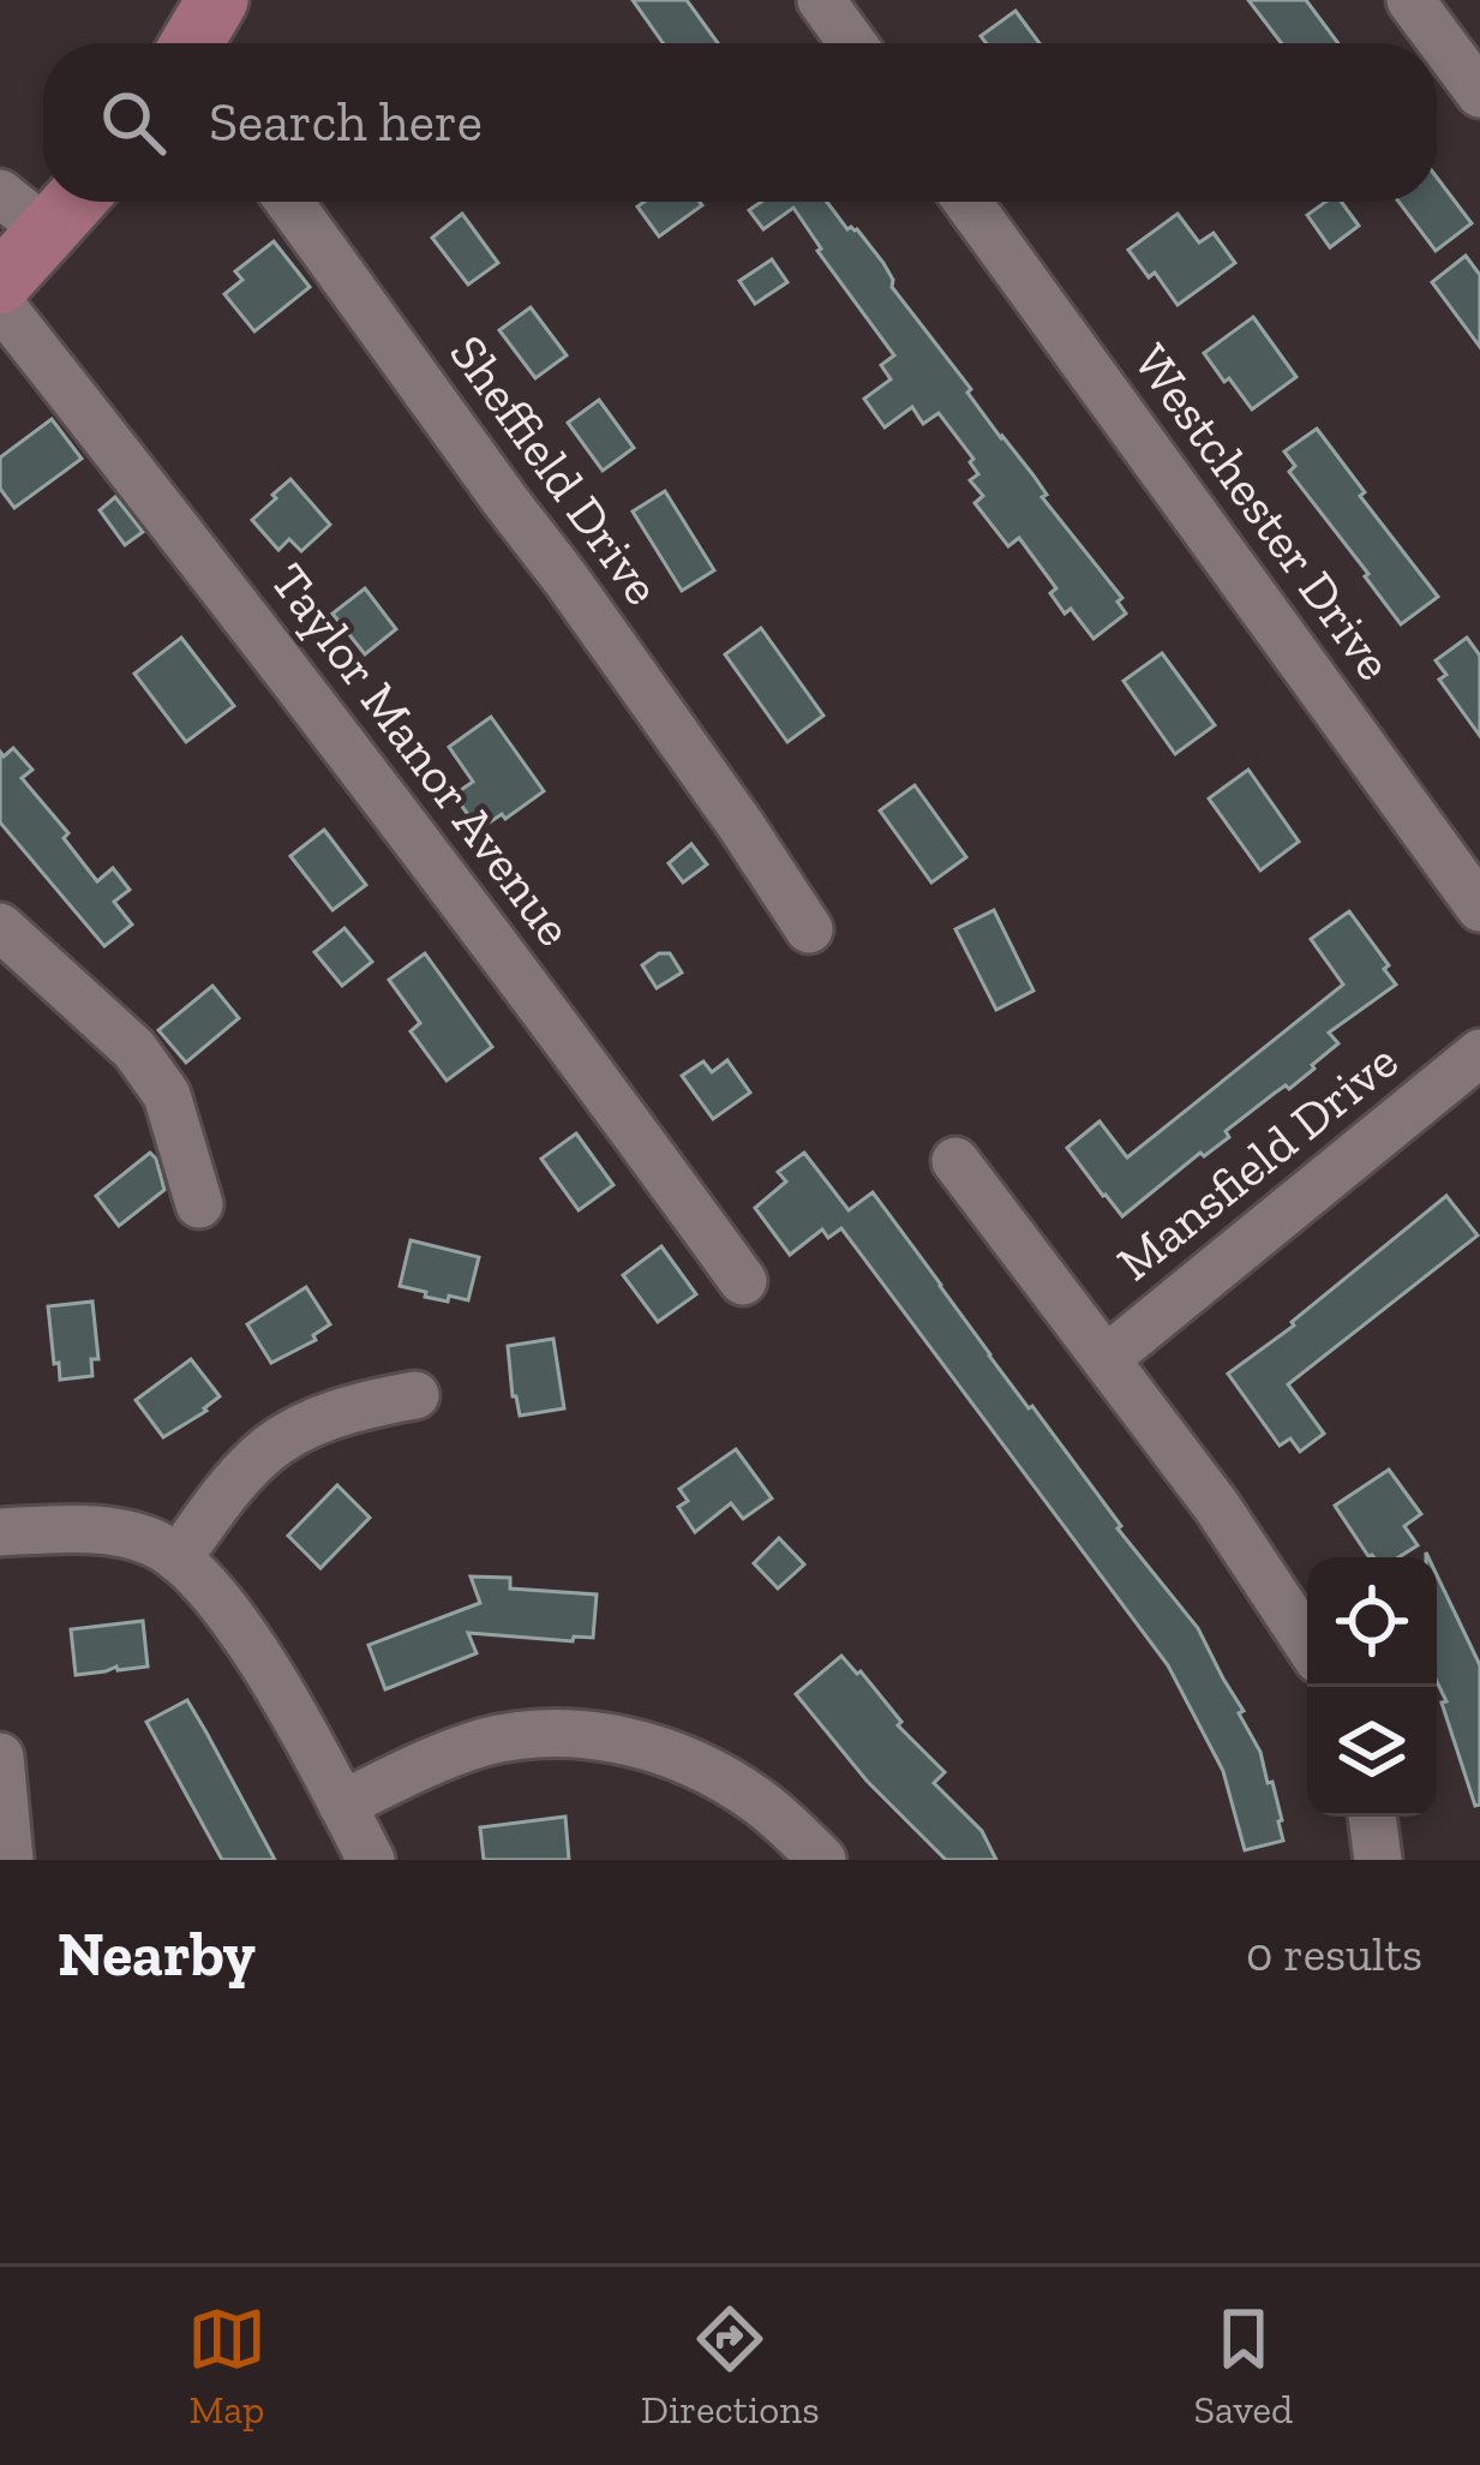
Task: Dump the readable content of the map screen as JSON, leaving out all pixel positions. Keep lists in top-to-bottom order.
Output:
{
  "streets": {
    "street": [
      "Sheffield Drive",
      "Westchester Drive",
      "Taylor Manor Avenue",
      "Mansfield Drive"
    ]
  },
  "page": {
    "search": "Search here",
    "heading": ["Nearby", "0 results"],
    "nav": ["Map", "Directions", "Saved"]
  }
}
